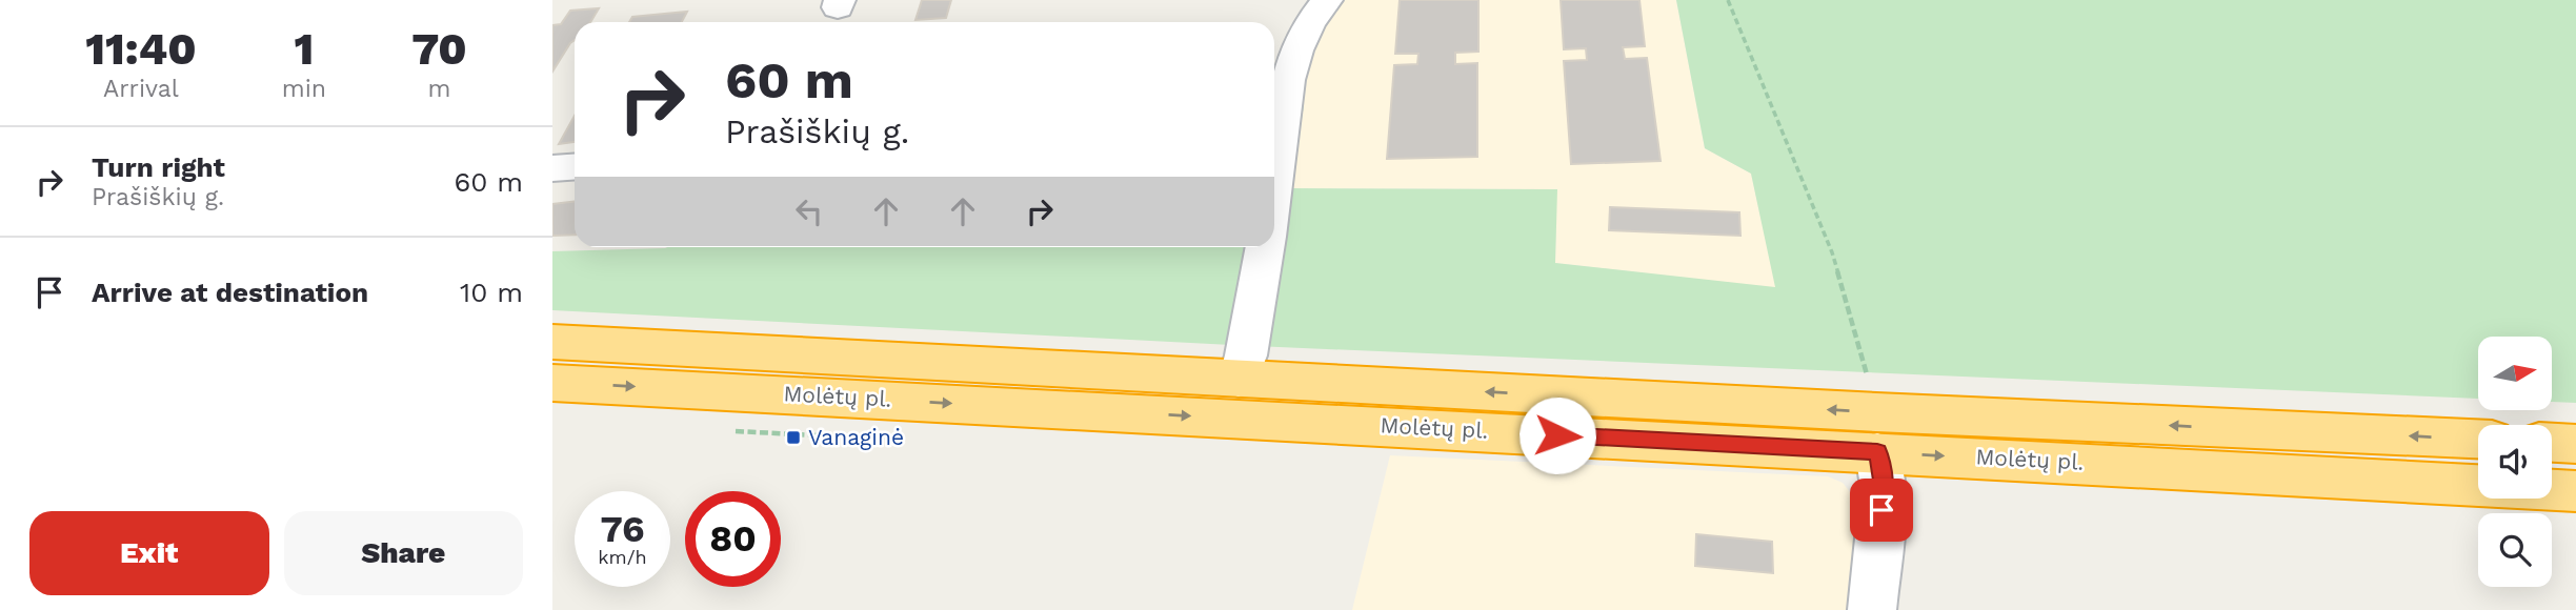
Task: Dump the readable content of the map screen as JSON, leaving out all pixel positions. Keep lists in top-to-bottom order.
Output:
{
  "streets": {
    "highway": ["Molėtų pl."]
  },
  "places": {
    "transit": ["Vanaginė"]
  },
  "north": "right",
  "page": {
    "eta": [
      "11:40",
      "Arrival",
      "1",
      "min",
      "70",
      "m"
    ],
    "turn": ["60 m", "Prašiškių g."],
    "list": [
      {
        "name": "Turn right",
        "note": "Prašiškių g.",
        "value": "60 m"
      },
      {
        "name": "Arrive at destination",
        "value": "10 m"
      }
    ],
    "speed": "76 km/h",
    "limit": "80",
    "buttons": ["Exit", "Share"]
  }
}
